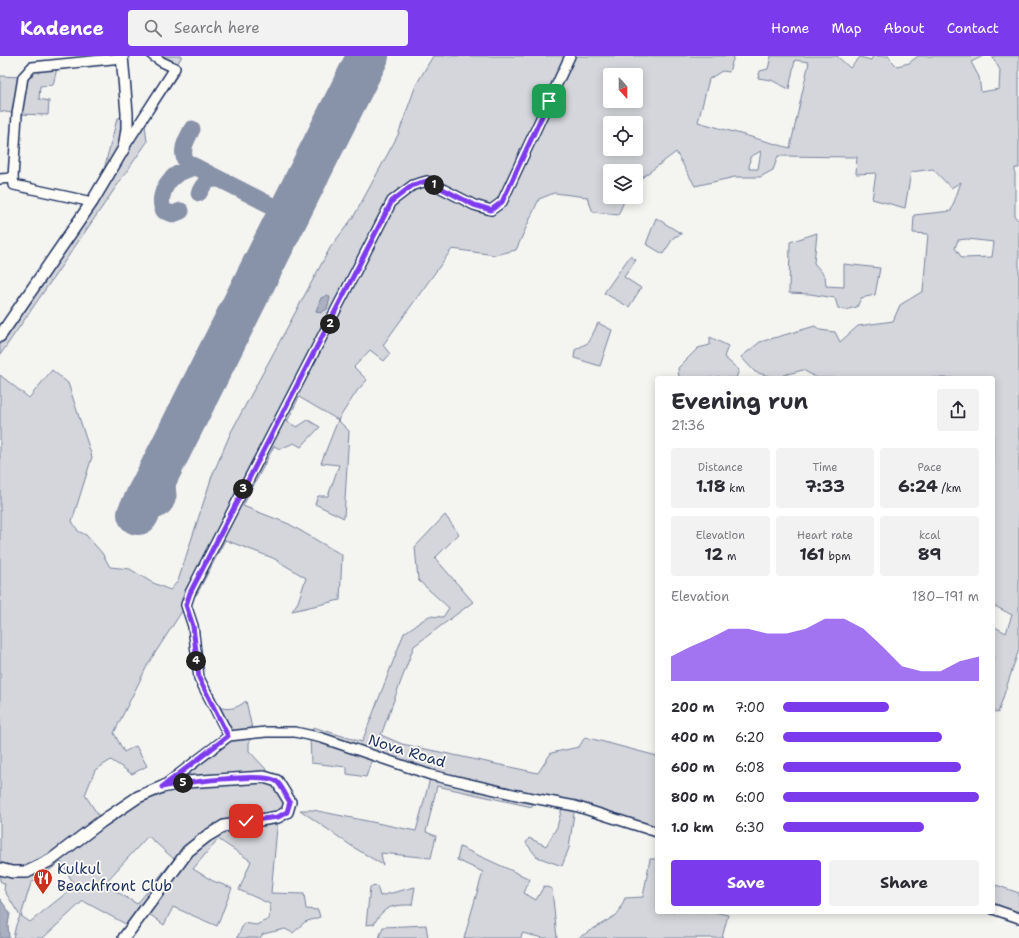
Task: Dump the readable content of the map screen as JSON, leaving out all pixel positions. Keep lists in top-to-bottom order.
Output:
{
  "streets": {
    "street": ["Nova Road"]
  },
  "places": {
    "restaurant": ["Kulkul Beachfront Club"]
  },
  "north": "bottom",
  "page": {
    "header": "Kadence",
    "search": "Search here",
    "nav": [
      "Home",
      "Map",
      "About",
      "Contact"
    ],
    "pins": [
      "1",
      "2",
      "3",
      "4",
      "5"
    ],
    "heading": ["Evening run", "21:36"],
    "stats": [
      ["Distance", "1.18 km"],
      ["Time", "7:33"],
      ["Pace", "6:24 /km"],
      ["Elevation", "12 m"],
      ["Heart rate", "161 bpm"],
      ["kcal", "89"]
    ],
    "chart": ["Elevation", "180–191 m"],
    "list": [
      {
        "name": "200 m",
        "note": "7:00"
      },
      {
        "name": "400 m",
        "note": "6:20"
      },
      {
        "name": "600 m",
        "note": "6:08"
      },
      {
        "name": "800 m",
        "note": "6:00"
      },
      {
        "name": "1.0 km",
        "note": "6:30"
      }
    ],
    "buttons": ["Save", "Share"]
  }
}
